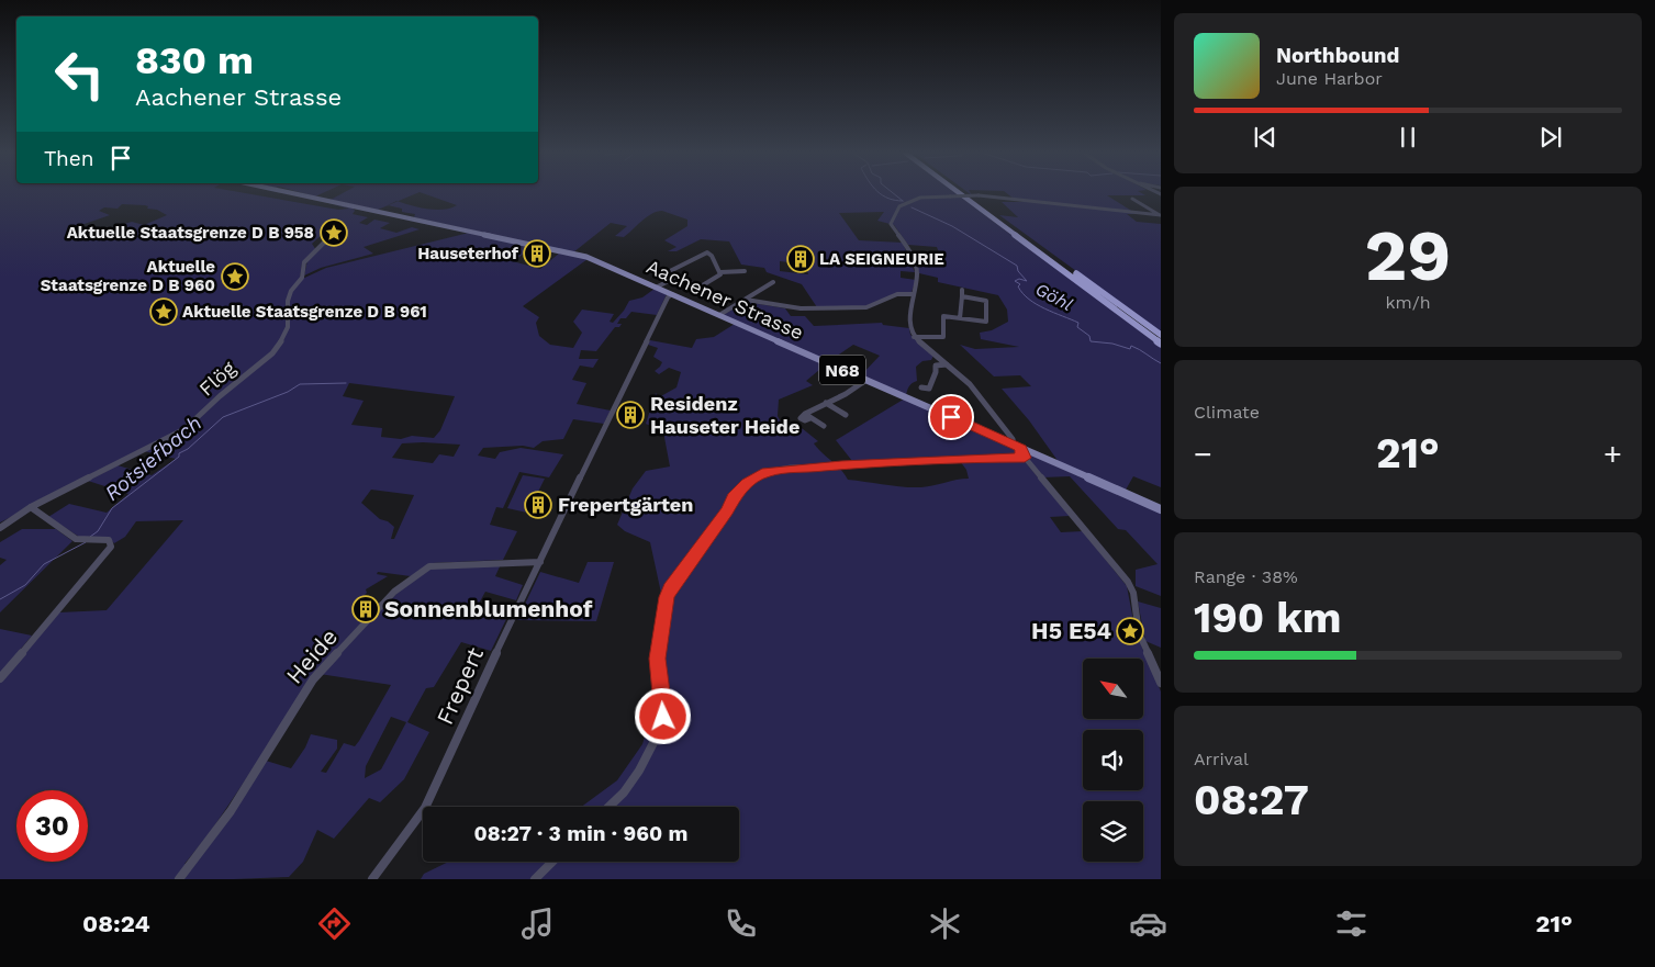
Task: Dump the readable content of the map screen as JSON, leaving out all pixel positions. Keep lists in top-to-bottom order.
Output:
{
  "streets": {
    "main road": ["Aachener Strasse", "N68"],
    "street": ["Flög", "Heide", "Frepert"]
  },
  "crossings": [
    ["Aachener Strasse", "Frepert"],
    ["Heide", "Frepert"]
  ],
  "water": ["Göhl", "Rotsiefbach"],
  "places": {
    "place": [
      "Aktuelle Staatsgrenze D B 958",
      "Aktuelle Staatsgrenze D B 960",
      "Aktuelle Staatsgrenze D B 961",
      "H5 E54"
    ],
    "building": [
      "Hauseterhof",
      "LA SEIGNEURIE",
      "Residenz Hauseter Heide",
      "Frepertgärten",
      "Sonnenblumenhof"
    ]
  },
  "north": "top left",
  "page": {
    "turn": ["830 m", "Aachener Strasse"],
    "song": ["Northbound", "June Harbor"],
    "then": "Then",
    "tile": [
      ["29", "km/h"],
      "Climate",
      ["Range · 38%", "190 km"],
      ["Arrival", "08:27"]
    ],
    "heat": ["−", "21°", "+"],
    "limit": "30",
    "trip": "08:27 · 3 min · 960 m",
    "tabs": ["08:24", "21°"]
  }
}
